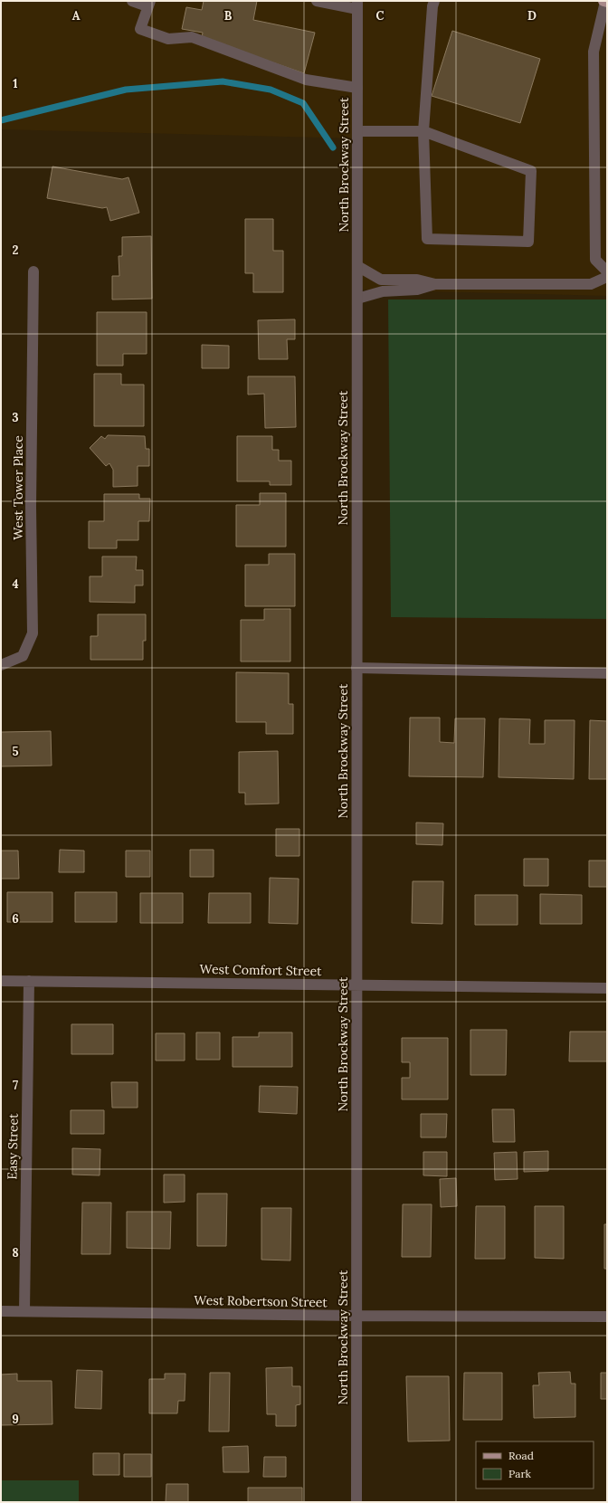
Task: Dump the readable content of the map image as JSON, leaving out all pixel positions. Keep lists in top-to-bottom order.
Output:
{
  "streets": {
    "street": [
      "North Brockway Street",
      "West Tower Place",
      "West Comfort Street",
      "Easy Street",
      "West Robertson Street"
    ]
  },
  "crossings": [
    ["North Brockway Street", "West Comfort Street"],
    ["North Brockway Street", "West Robertson Street"],
    ["West Comfort Street", "Easy Street"],
    ["Easy Street", "West Robertson Street"]
  ],
  "legend": ["Road", "Park"],
  "grid": {
    "columns": [
      "A",
      "B",
      "C",
      "D"
    ],
    "rows": [
      "1",
      "2",
      "3",
      "4",
      "5",
      "6",
      "7",
      "8",
      "9"
    ]
  }
}
